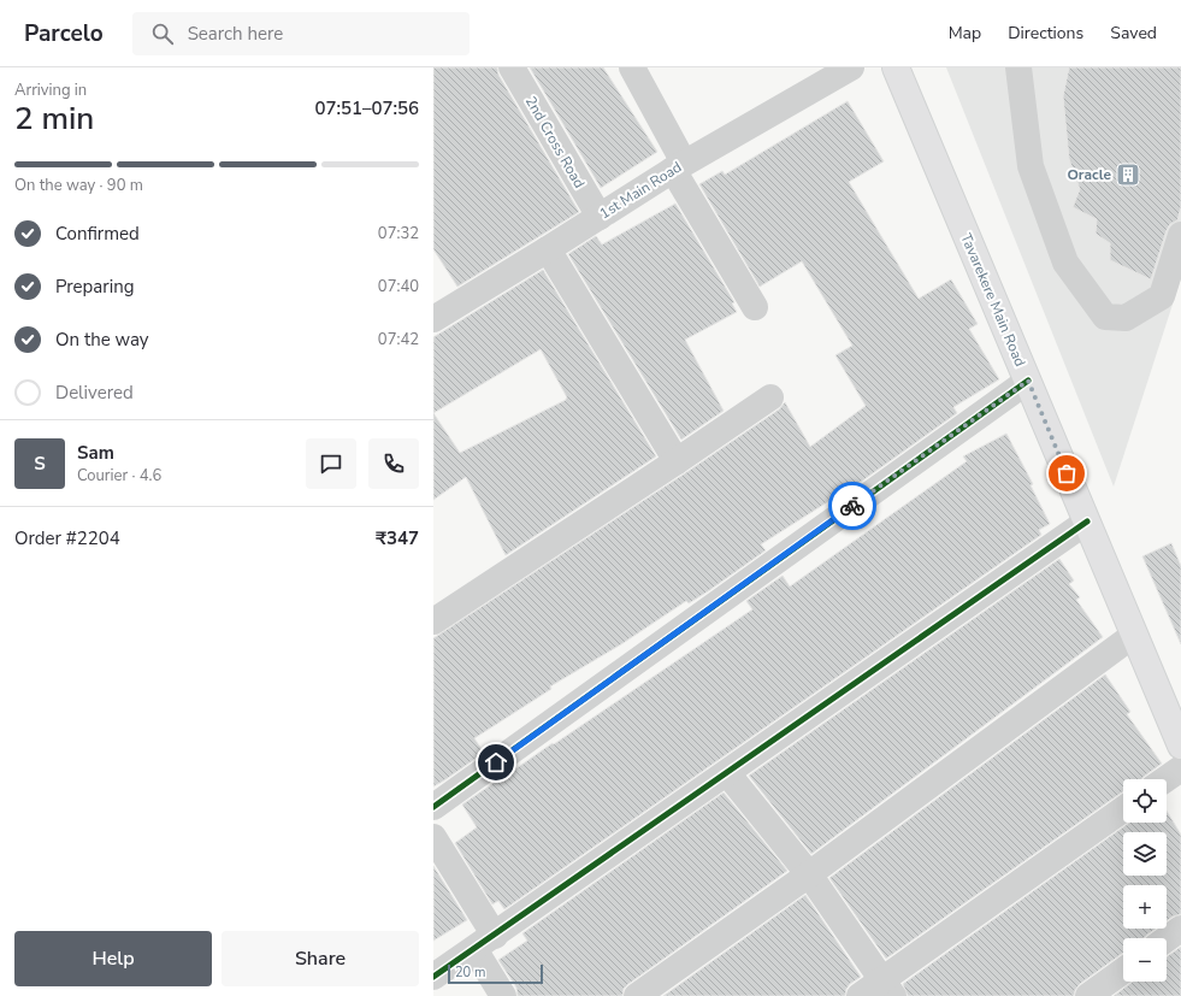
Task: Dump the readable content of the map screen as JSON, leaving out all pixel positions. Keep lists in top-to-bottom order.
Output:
{
  "streets": {
    "main road": ["Tavarekere Main Road"],
    "street": ["2nd Cross Road", "1st Main Road"]
  },
  "crossings": [
    ["2nd Cross Road", "1st Main Road"]
  ],
  "places": {
    "building": ["Oracle"]
  },
  "scale_bar": "20 m",
  "page": {
    "header": "Parcelo",
    "search": "Search here",
    "nav": ["Map", "Directions", "Saved"],
    "heading": ["2 min", "Arriving in", "07:51–07:56"],
    "panel": [
      "Sam",
      "Courier · 4.6",
      "Order #2204",
      "₹347"
    ],
    "bar": "On the way · 90 m",
    "list": [
      ["Confirmed", "07:32"],
      ["Preparing", "07:40"],
      ["On the way", "07:42"],
      "Delivered"
    ],
    "round": "S",
    "map_buttons": ["+", "−"],
    "buttons": ["Help", "Share"],
    "scale": "20 m"
  }
}
